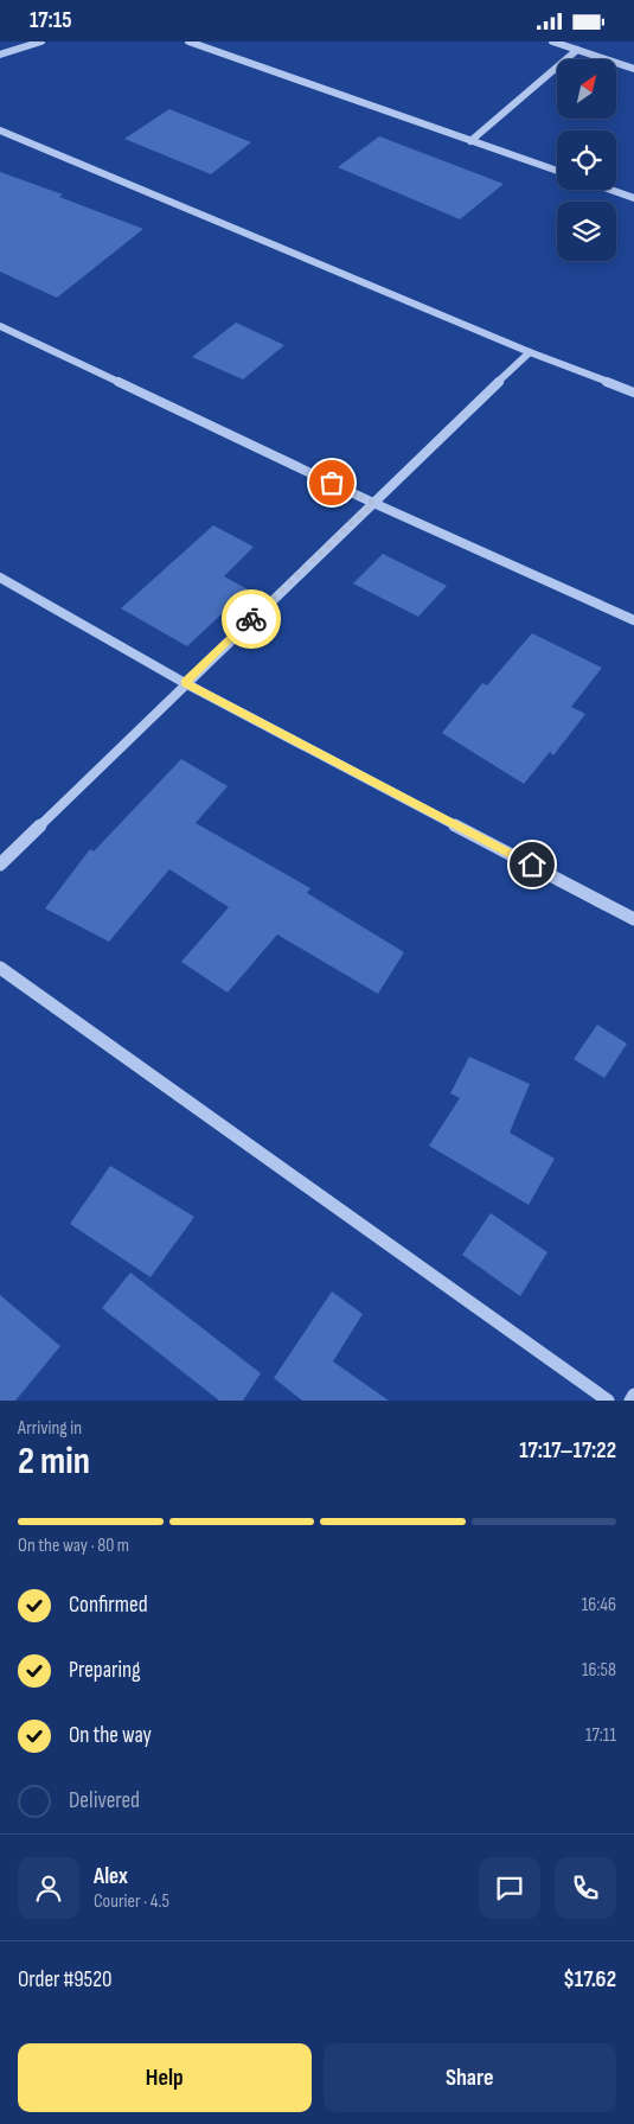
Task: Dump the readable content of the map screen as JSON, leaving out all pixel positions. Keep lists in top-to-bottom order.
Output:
{
  "north": "top right",
  "page": {
    "status": "17:15",
    "heading": ["2 min", "Arriving in", "17:17–17:22"],
    "panel": [
      "Alex",
      "Courier · 4.5",
      "Order #9520",
      "$17.62"
    ],
    "bar": "On the way · 80 m",
    "list": [
      ["Confirmed", "16:46"],
      ["Preparing", "16:58"],
      ["On the way", "17:11"],
      "Delivered"
    ],
    "buttons": ["Help", "Share"]
  }
}
